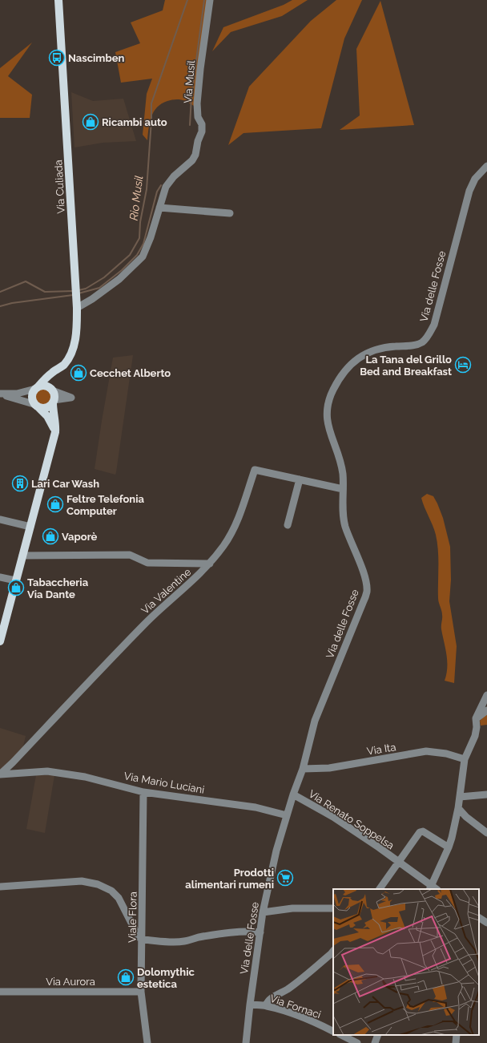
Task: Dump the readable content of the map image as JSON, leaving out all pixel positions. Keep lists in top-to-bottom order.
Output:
{
  "streets": {
    "main road": ["Via Culiada"],
    "street": [
      "Via Musil",
      "Via delle Fosse",
      "Via Valentine",
      "Via Ita",
      "Via Mario Luciani",
      "Via Renato Soppelsa",
      "Viale Flora",
      "Via Aurora",
      "Via Fornaci"
    ]
  },
  "crossings": [
    ["Via Musil", "Via Culiada"],
    ["Via delle Fosse", "Via Valentine"],
    ["Via delle Fosse", "Via Ita"],
    ["Via delle Fosse", "Via Mario Luciani"],
    ["Via delle Fosse", "Via Renato Soppelsa"],
    ["Via delle Fosse", "Via Fornaci"],
    ["Via Valentine", "Via Mario Luciani"],
    ["Via Mario Luciani", "Viale Flora"],
    ["Viale Flora", "Via Aurora"]
  ],
  "water": ["Rio Musil"],
  "places": {
    "bus stop": ["Nascimben"],
    "shop": [
      "Ricambi auto",
      "Cecchet Alberto",
      "Feltre Telefonia Computer",
      "Vaporè",
      "Tabaccheria Via Dante",
      "Dolomythic estetica"
    ],
    "hotel": ["La Tana del Grillo Bed and Breakfast"],
    "building": ["Lari Car Wash"],
    "supermarket": ["Prodotti alimentari rumeni"]
  }
}
